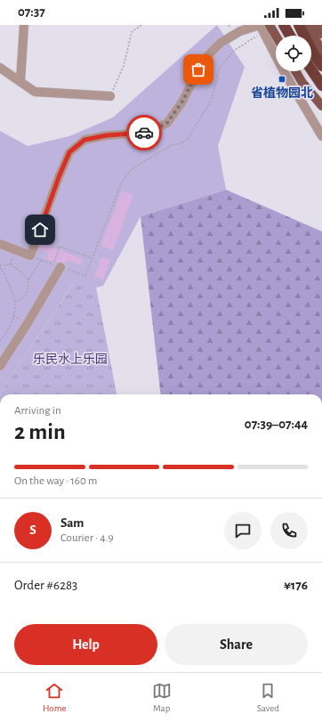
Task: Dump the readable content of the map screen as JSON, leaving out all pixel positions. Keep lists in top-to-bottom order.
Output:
{
  "parks": ["乐民水上乐园"],
  "places": {
    "transit": ["省植物园北"]
  },
  "page": {
    "status": "07:37",
    "heading": ["2 min", "Arriving in", "07:39–07:44"],
    "panel": [
      "Sam",
      "Courier · 4.9",
      "Order #6283",
      "¥176"
    ],
    "bar": "On the way · 160 m",
    "round": "S",
    "buttons": ["Help", "Share"],
    "tabs": ["Home", "Map", "Saved"]
  }
}
